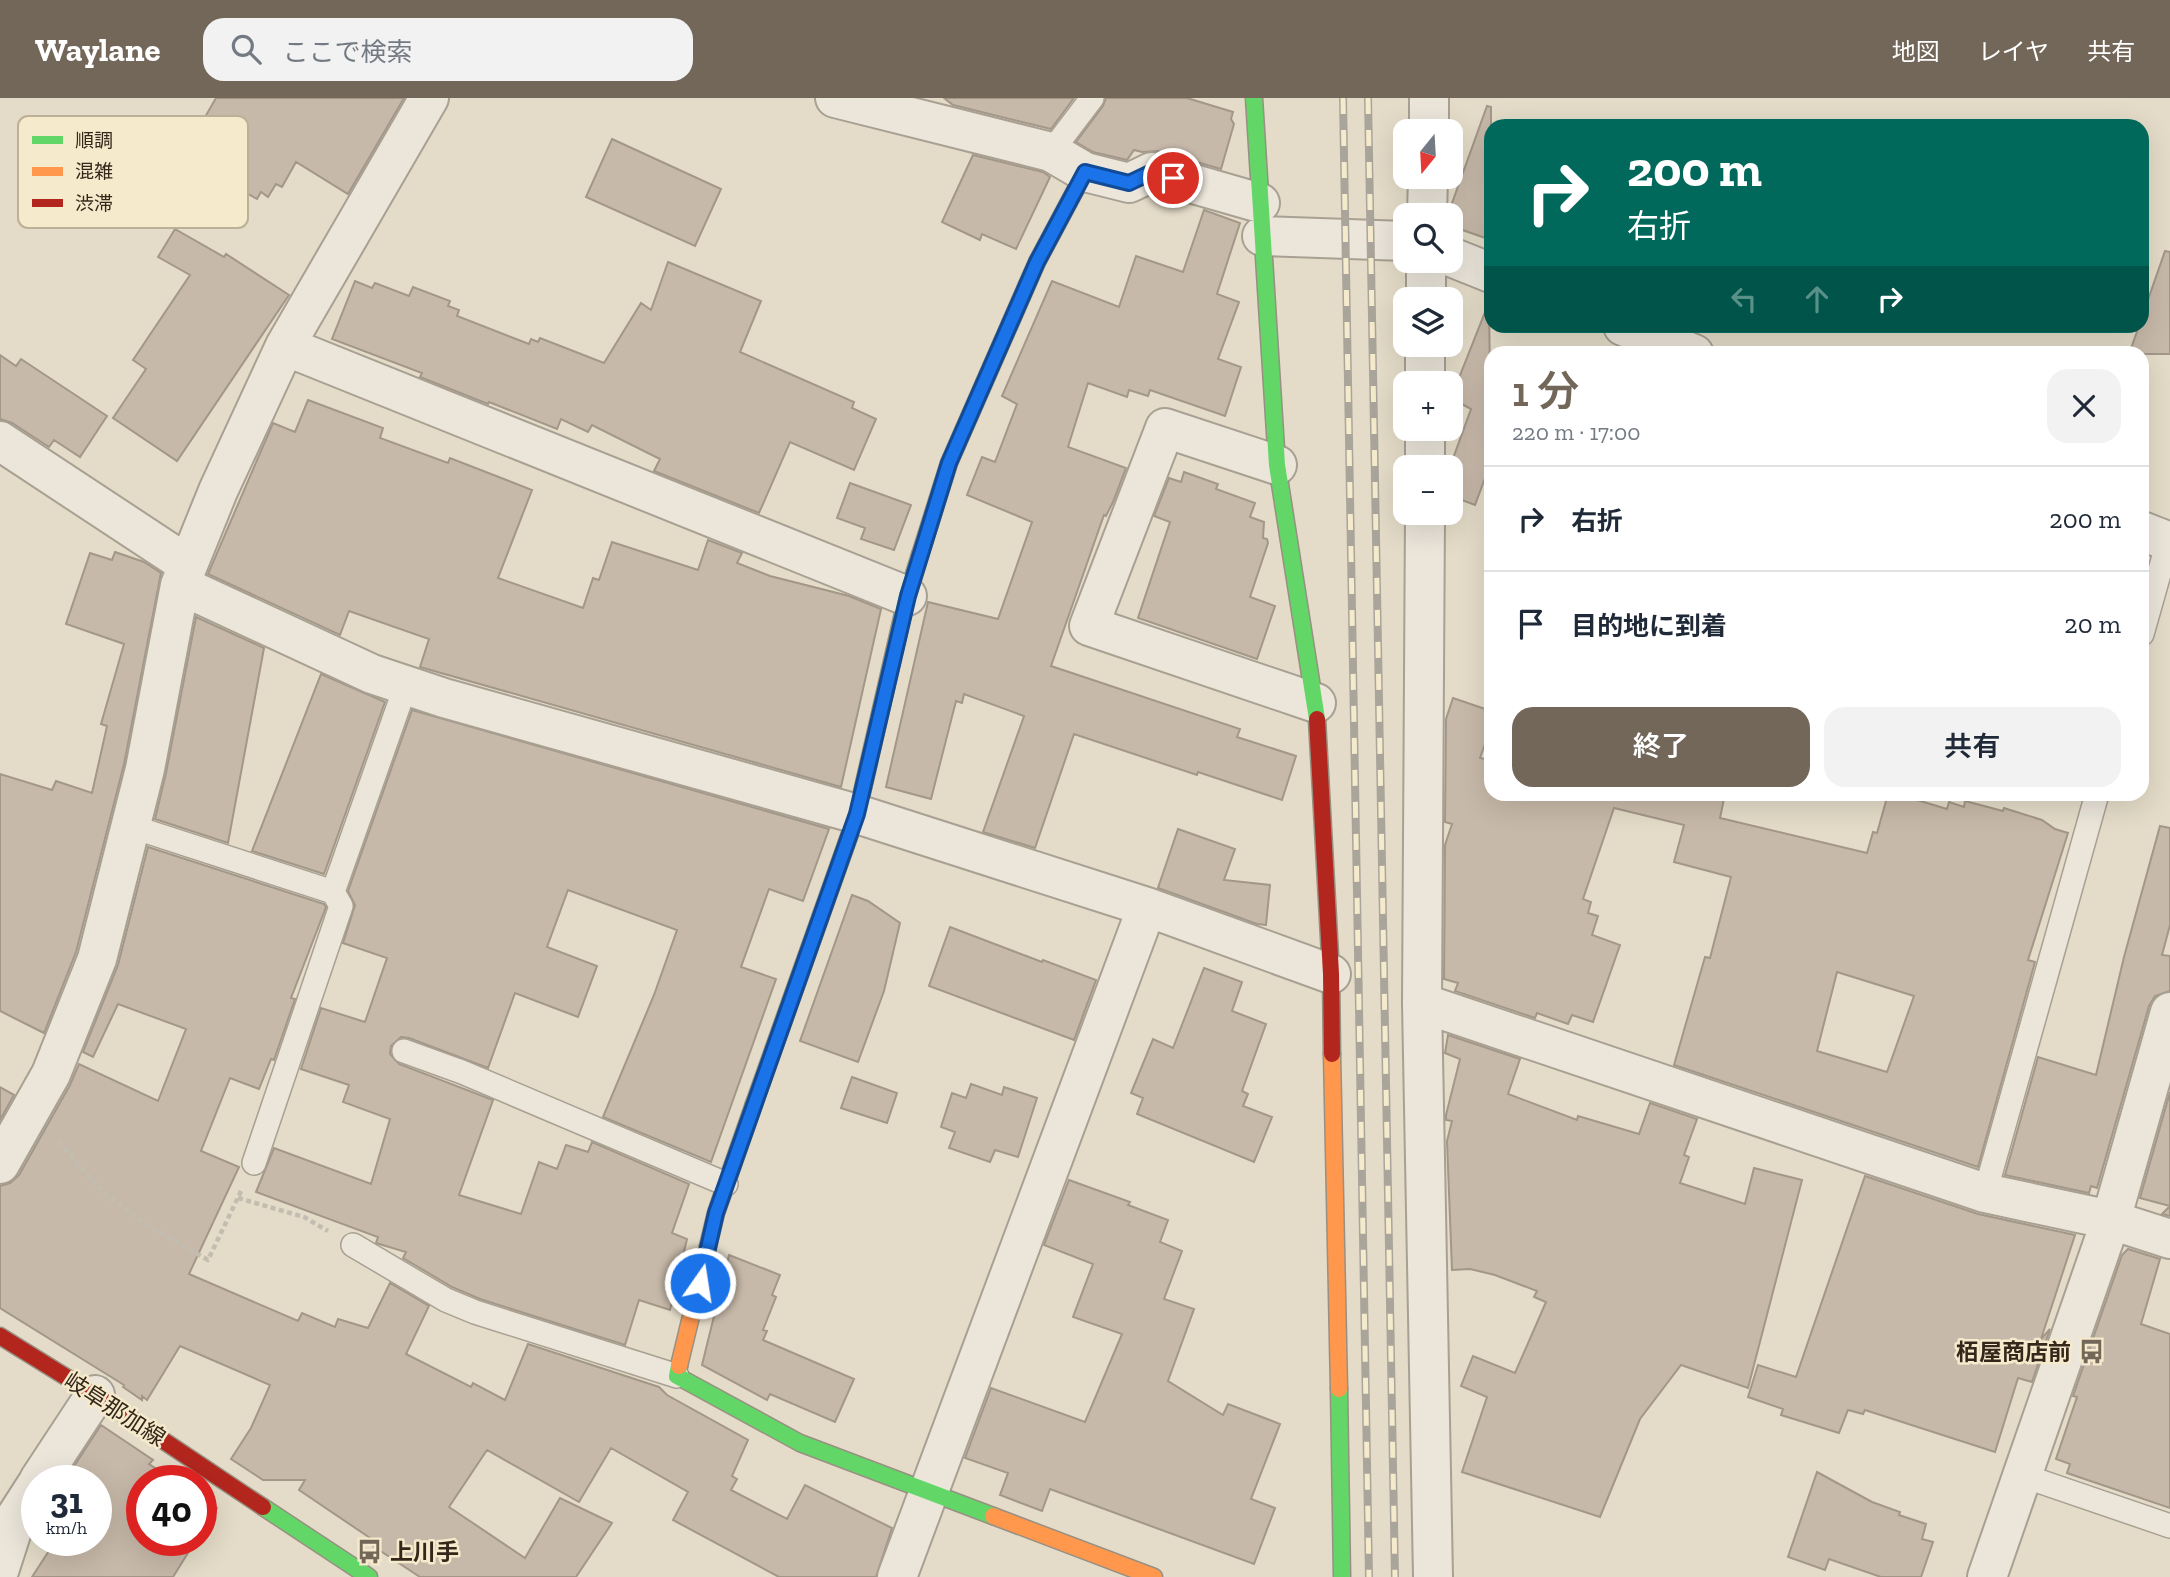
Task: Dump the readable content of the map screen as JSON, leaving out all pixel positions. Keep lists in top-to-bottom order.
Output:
{
  "streets": {
    "street": ["岐阜那加線"]
  },
  "places": {
    "bus stop": ["栢屋商店前", "上川手"]
  },
  "legend": ["順調", "混雑", "渋滞"],
  "north": "bottom",
  "page": {
    "header": "Waylane",
    "search": "ここで検索",
    "nav": ["地図", "レイヤ", "共有"],
    "map_buttons": ["+", "−"],
    "turn": ["200 m", "右折"],
    "heading": ["1 分", "220 m · 17:00"],
    "list": [
      {
        "name": "右折",
        "value": "200 m"
      },
      {
        "name": "目的地に到着",
        "value": "20 m"
      }
    ],
    "buttons": ["終了", "共有"],
    "speed": "31 km/h",
    "limit": "40"
  }
}
